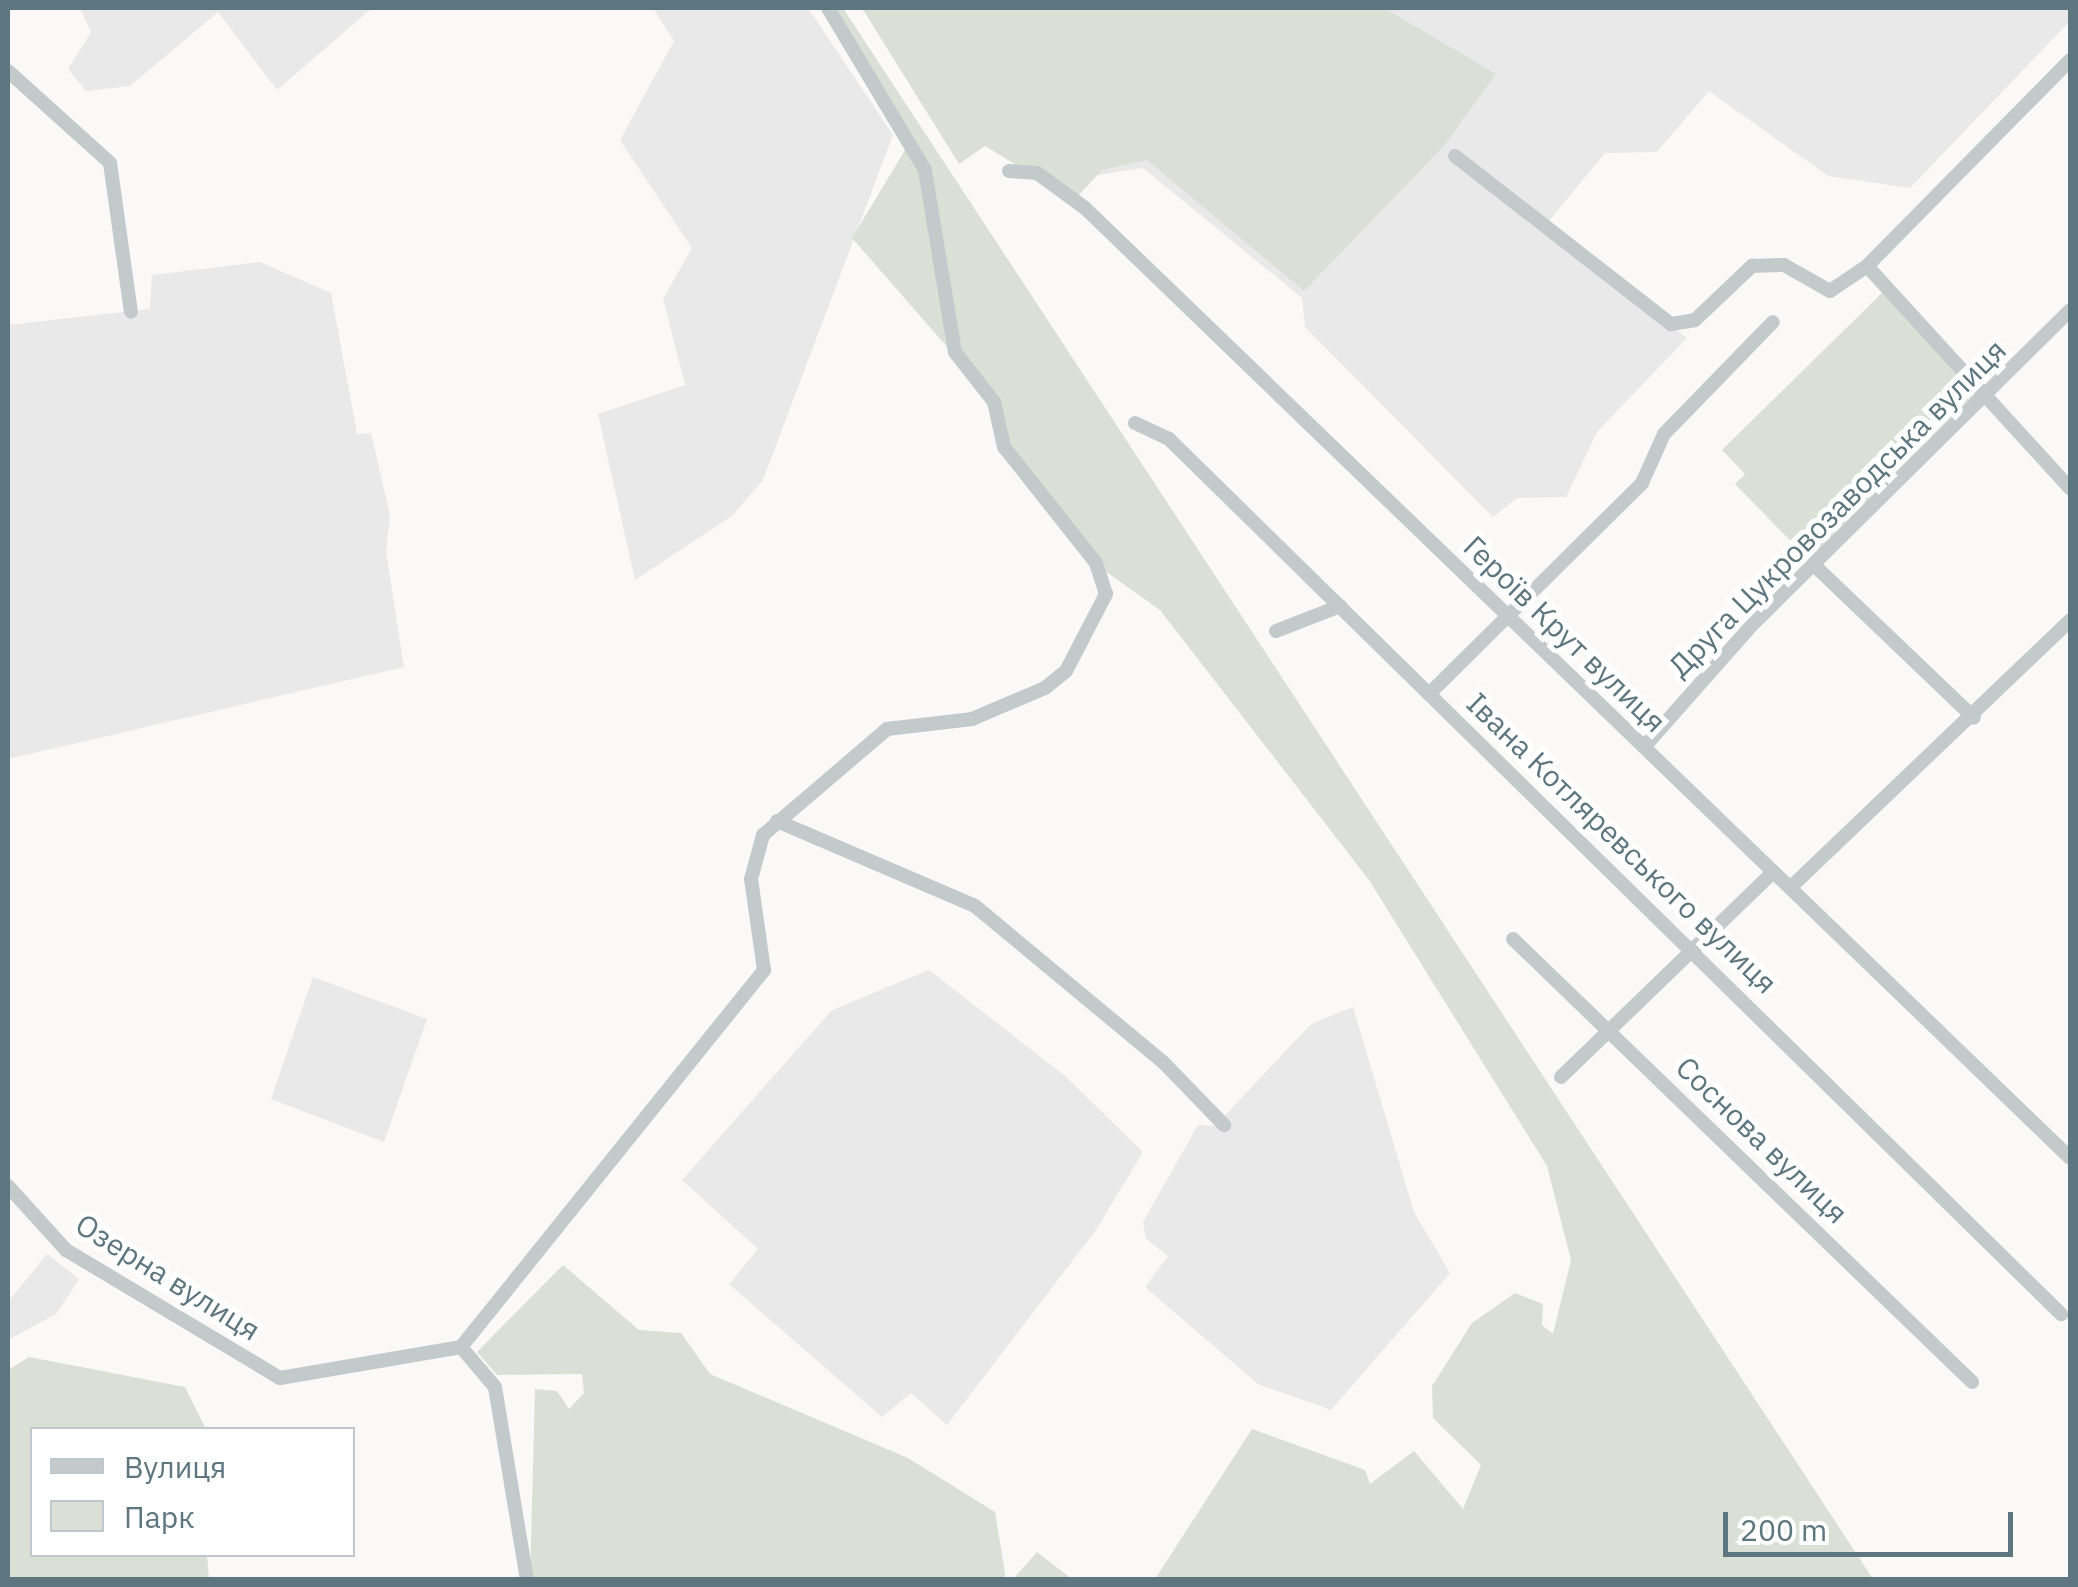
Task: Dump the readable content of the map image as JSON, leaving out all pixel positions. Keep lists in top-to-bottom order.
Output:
{
  "streets": {
    "street": [
      "Друга Цукровозаводська вулиця",
      "Героїв Крут вулиця",
      "Івана Котляревського вулиця",
      "Соснова вулиця",
      "Озерна вулиця"
    ]
  },
  "crossings": [
    ["Друга Цукровозаводська вулиця", "Героїв Крут вулиця"]
  ],
  "legend": ["Вулиця", "Парк"],
  "scale_bar": "200 m"
}
